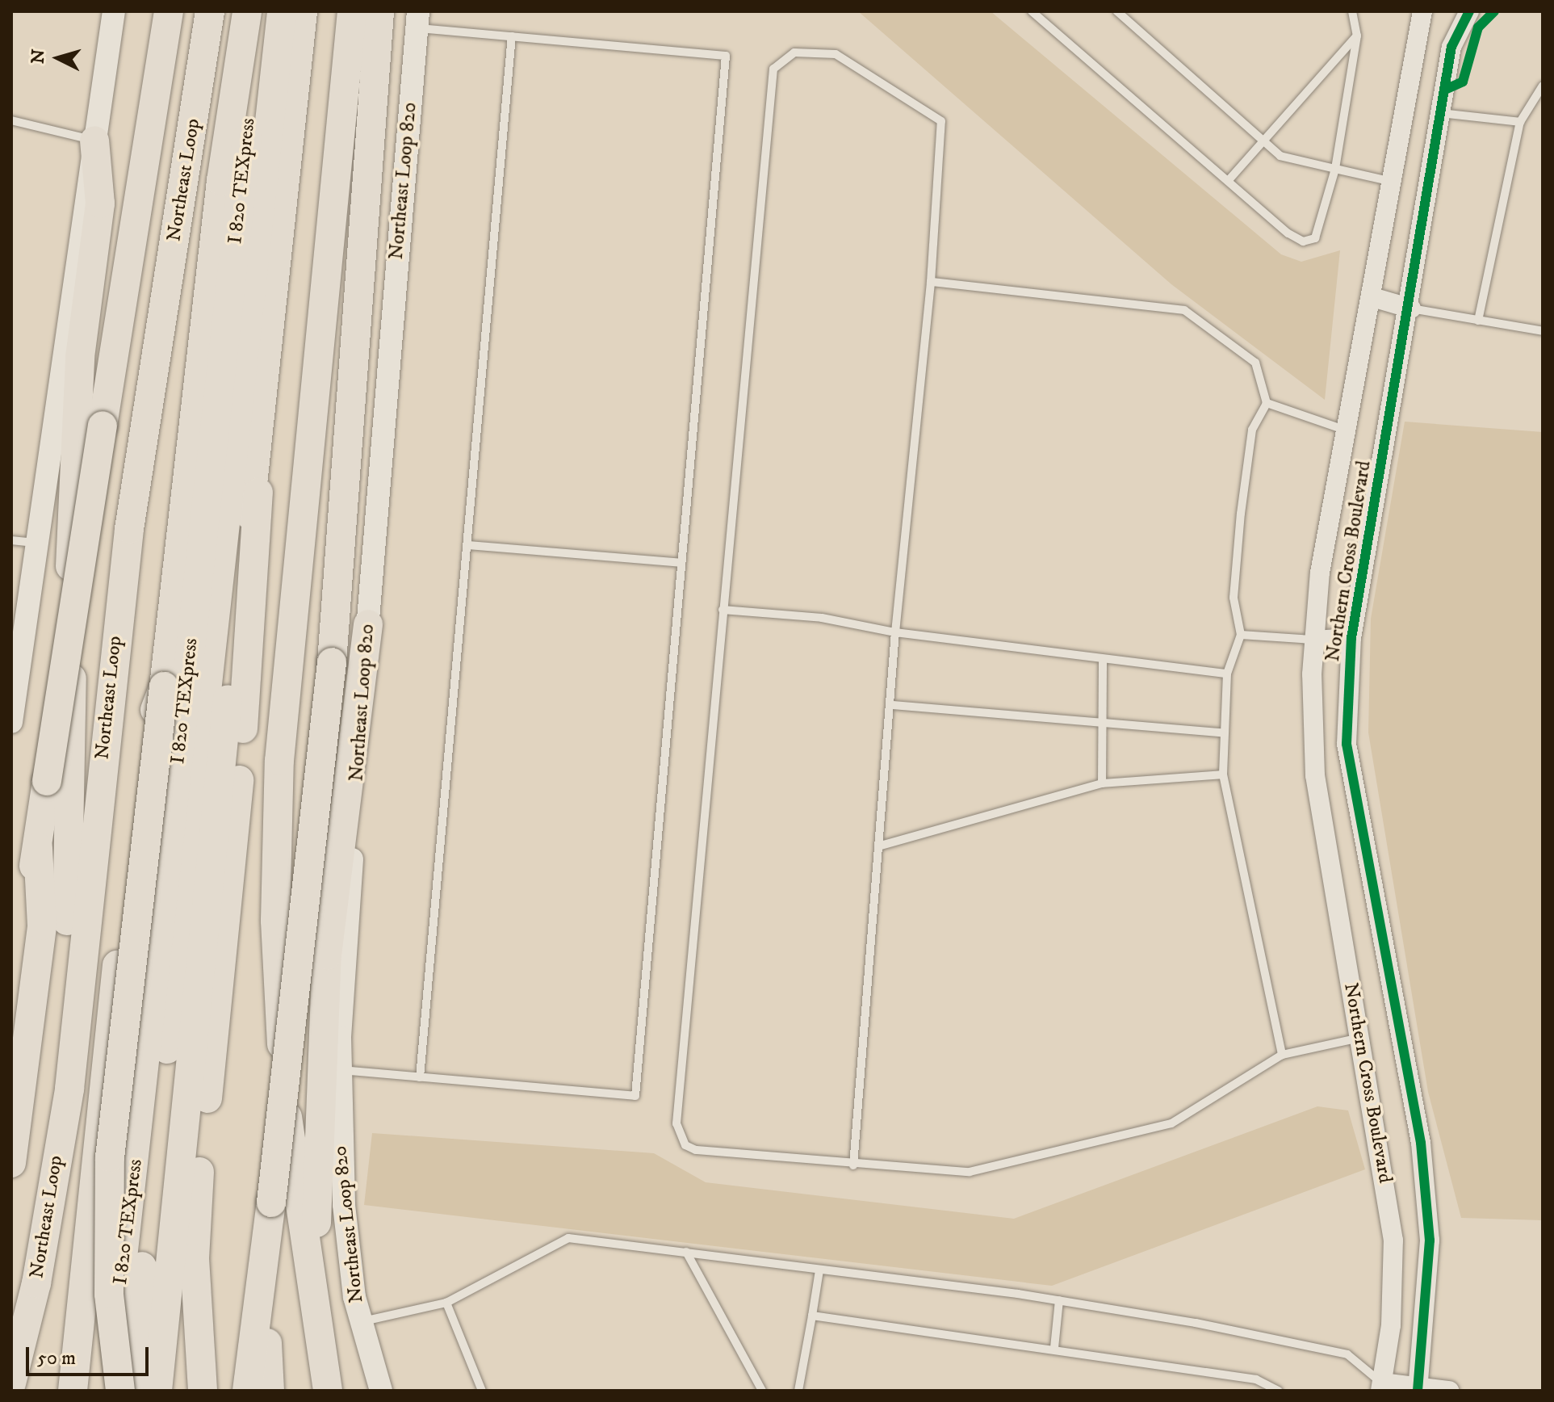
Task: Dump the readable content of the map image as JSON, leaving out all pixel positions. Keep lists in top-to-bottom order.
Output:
{
  "streets": {
    "highway": ["Northeast Loop", "I 820 TEXpress"],
    "main road": ["Northeast Loop 820"],
    "street": ["Northern Cross Boulevard"]
  },
  "scale_bar": "50 m",
  "north": "left"
}
